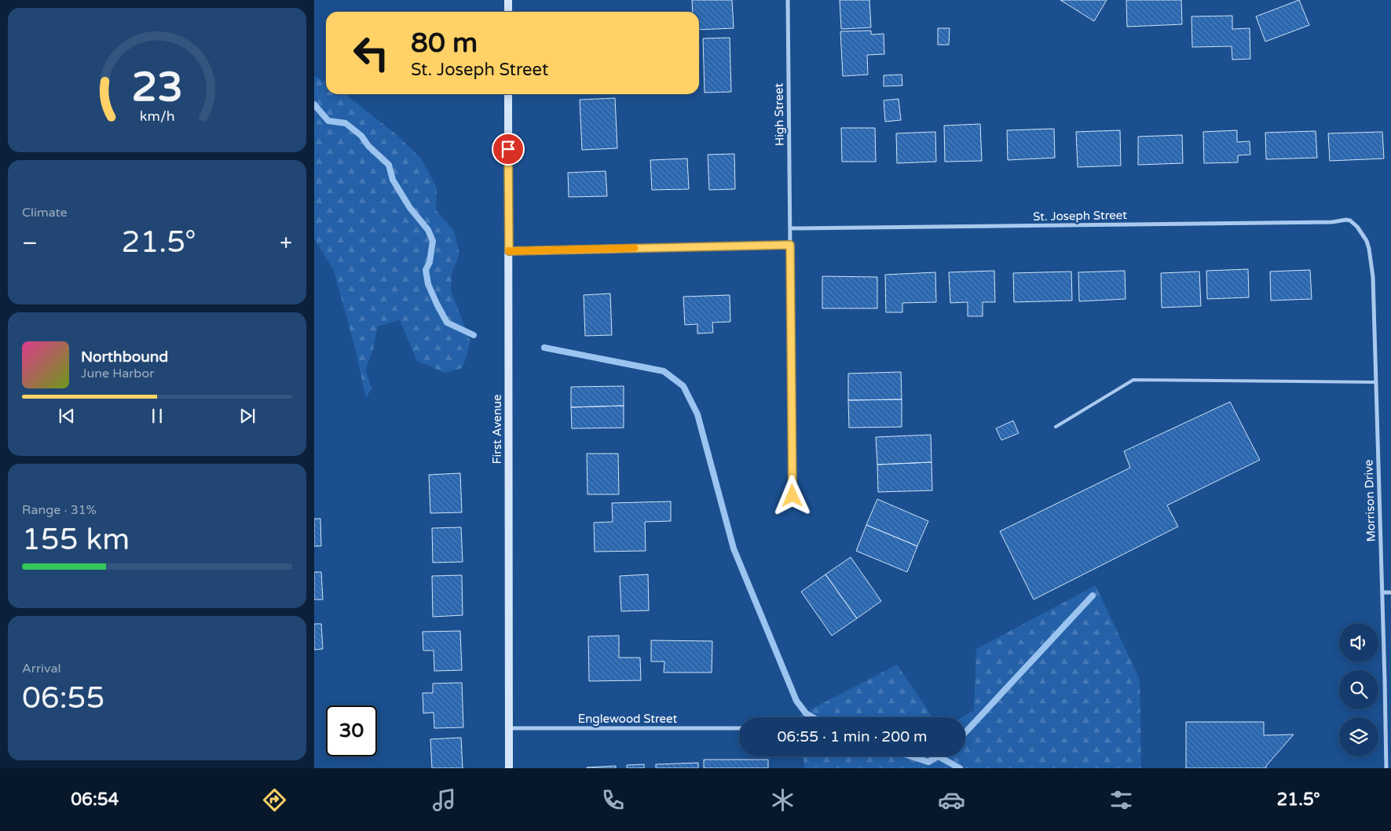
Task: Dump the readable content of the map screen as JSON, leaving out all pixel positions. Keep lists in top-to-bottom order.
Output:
{
  "streets": {
    "main road": ["First Avenue"],
    "street": [
      "High Street",
      "St. Joseph Street",
      "Morrison Drive",
      "Englewood Street"
    ]
  },
  "crossings": [
    ["High Street", "St. Joseph Street"],
    ["St. Joseph Street", "Morrison Drive"],
    ["First Avenue", "Englewood Street"]
  ],
  "page": {
    "turn": ["80 m", "St. Joseph Street"],
    "tile": [
      "Climate",
      ["Range · 31%", "155 km"],
      ["Arrival", "06:55"]
    ],
    "heat": ["−", "21.5°", "+"],
    "song": ["Northbound", "June Harbor"],
    "limit": "30",
    "trip": "06:55 · 1 min · 200 m",
    "tabs": ["06:54", "21.5°"],
    "gauge": ["23", "km/h"]
  }
}
